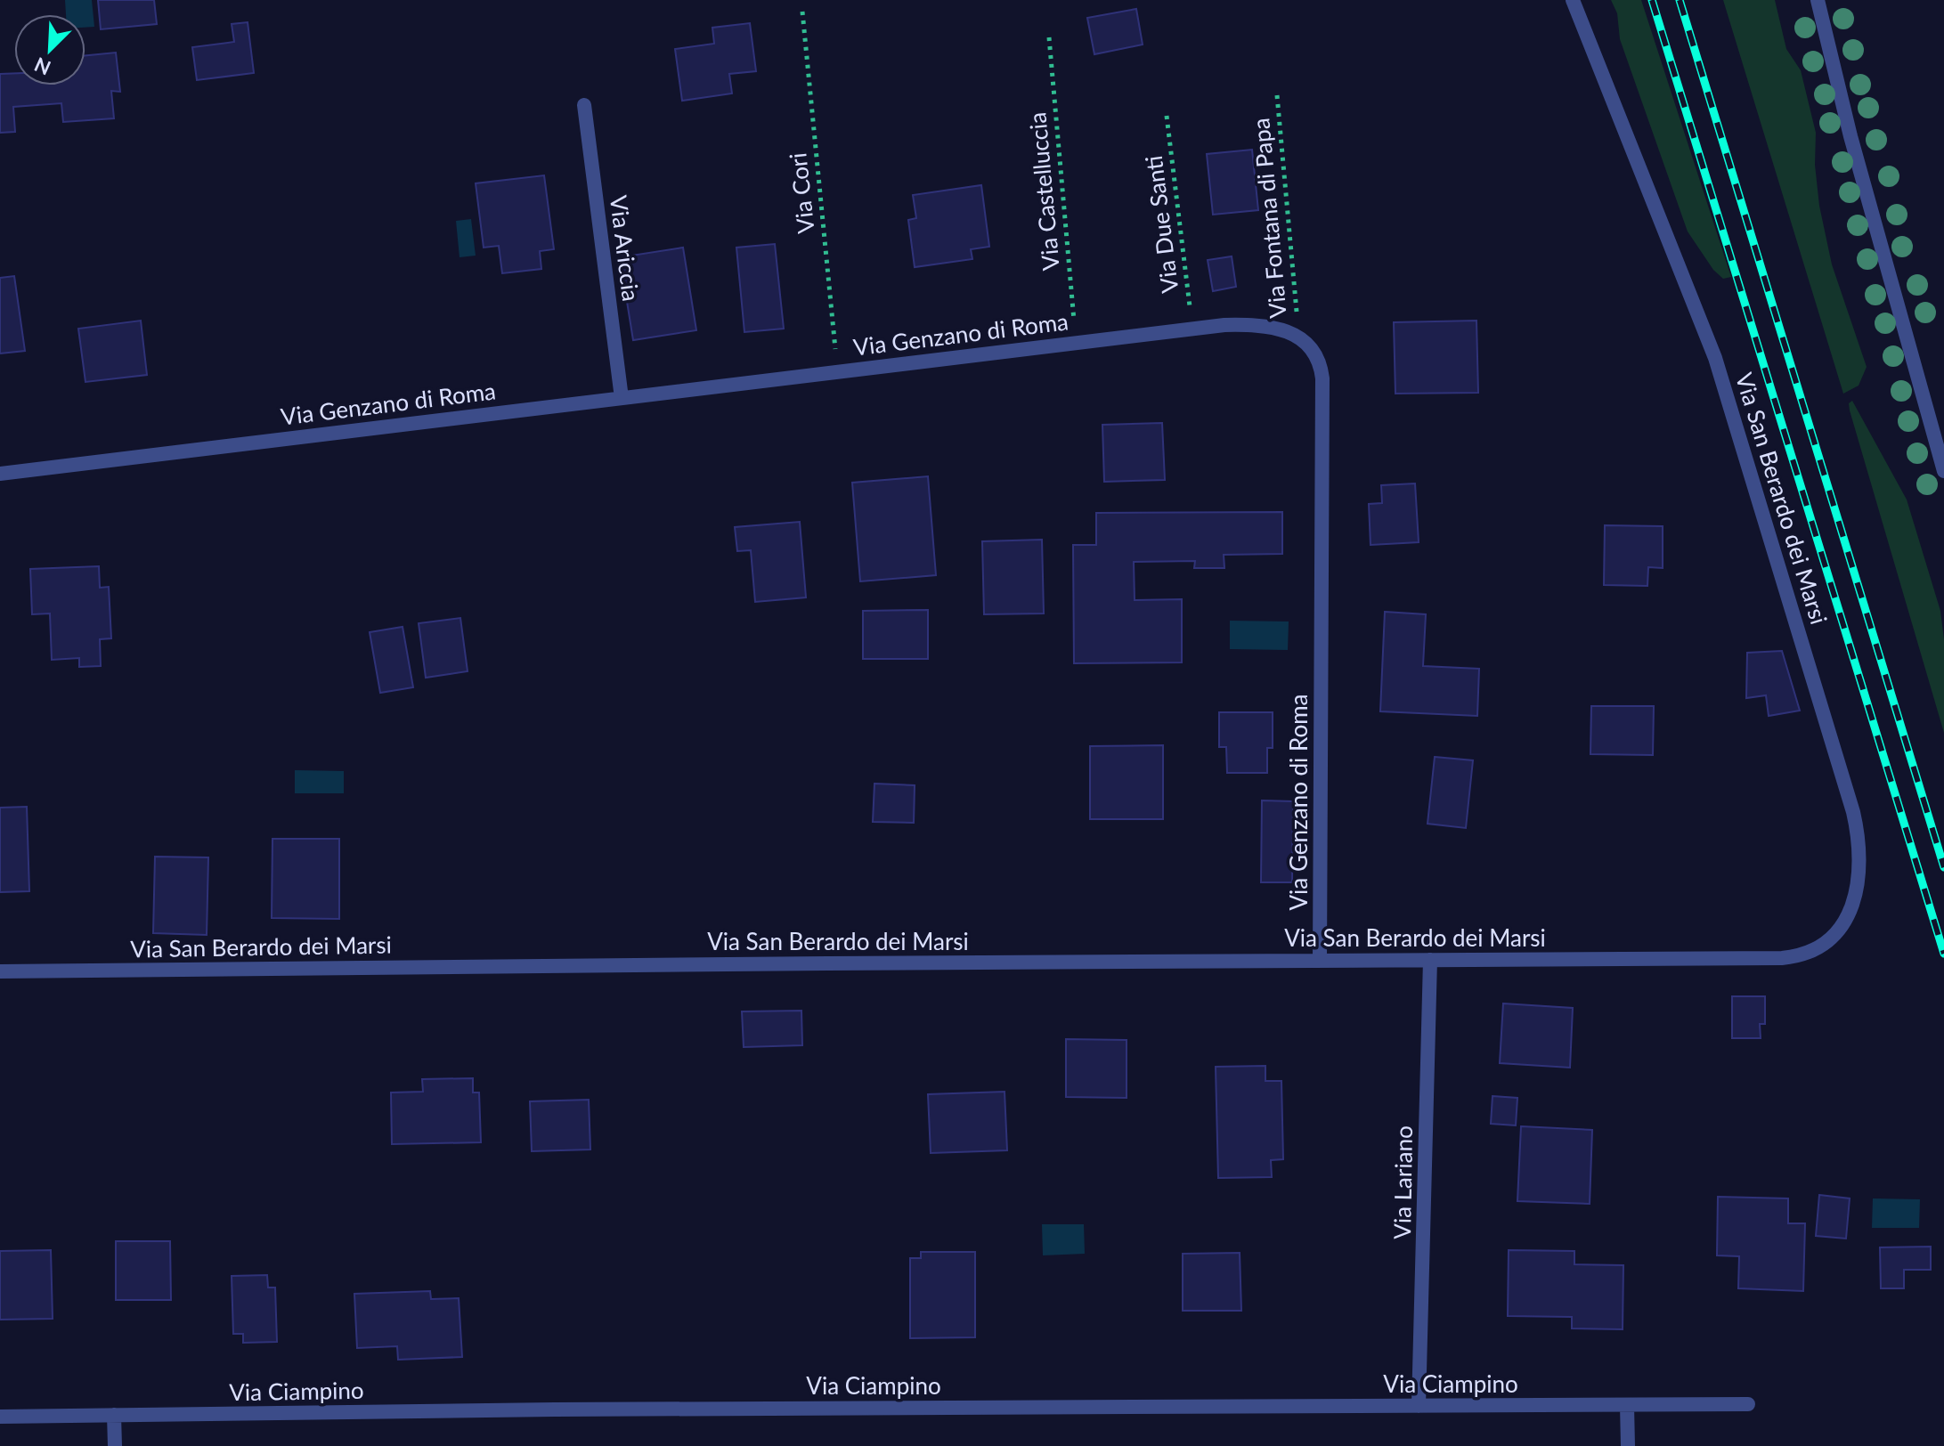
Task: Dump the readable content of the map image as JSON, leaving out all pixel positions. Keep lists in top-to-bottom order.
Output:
{
  "streets": {
    "street": [
      "Via Ariccia",
      "Via Genzano di Roma",
      "Via San Berardo dei Marsi",
      "Via Lariano",
      "Via Ciampino"
    ],
    "path": [
      "Via Castelluccia",
      "Via Cori",
      "Via Fontana di Papa",
      "Via Due Santi"
    ]
  },
  "crossings": [
    ["Via Castelluccia", "Via Genzano di Roma"],
    ["Via Cori", "Via Genzano di Roma"],
    ["Via Fontana di Papa", "Via Genzano di Roma"],
    ["Via Due Santi", "Via Genzano di Roma"],
    ["Via Ariccia", "Via Genzano di Roma"],
    ["Via Genzano di Roma", "Via San Berardo dei Marsi"],
    ["Via San Berardo dei Marsi", "Via Lariano"],
    ["Via Lariano", "Via Ciampino"]
  ],
  "north": "bottom left"
}
